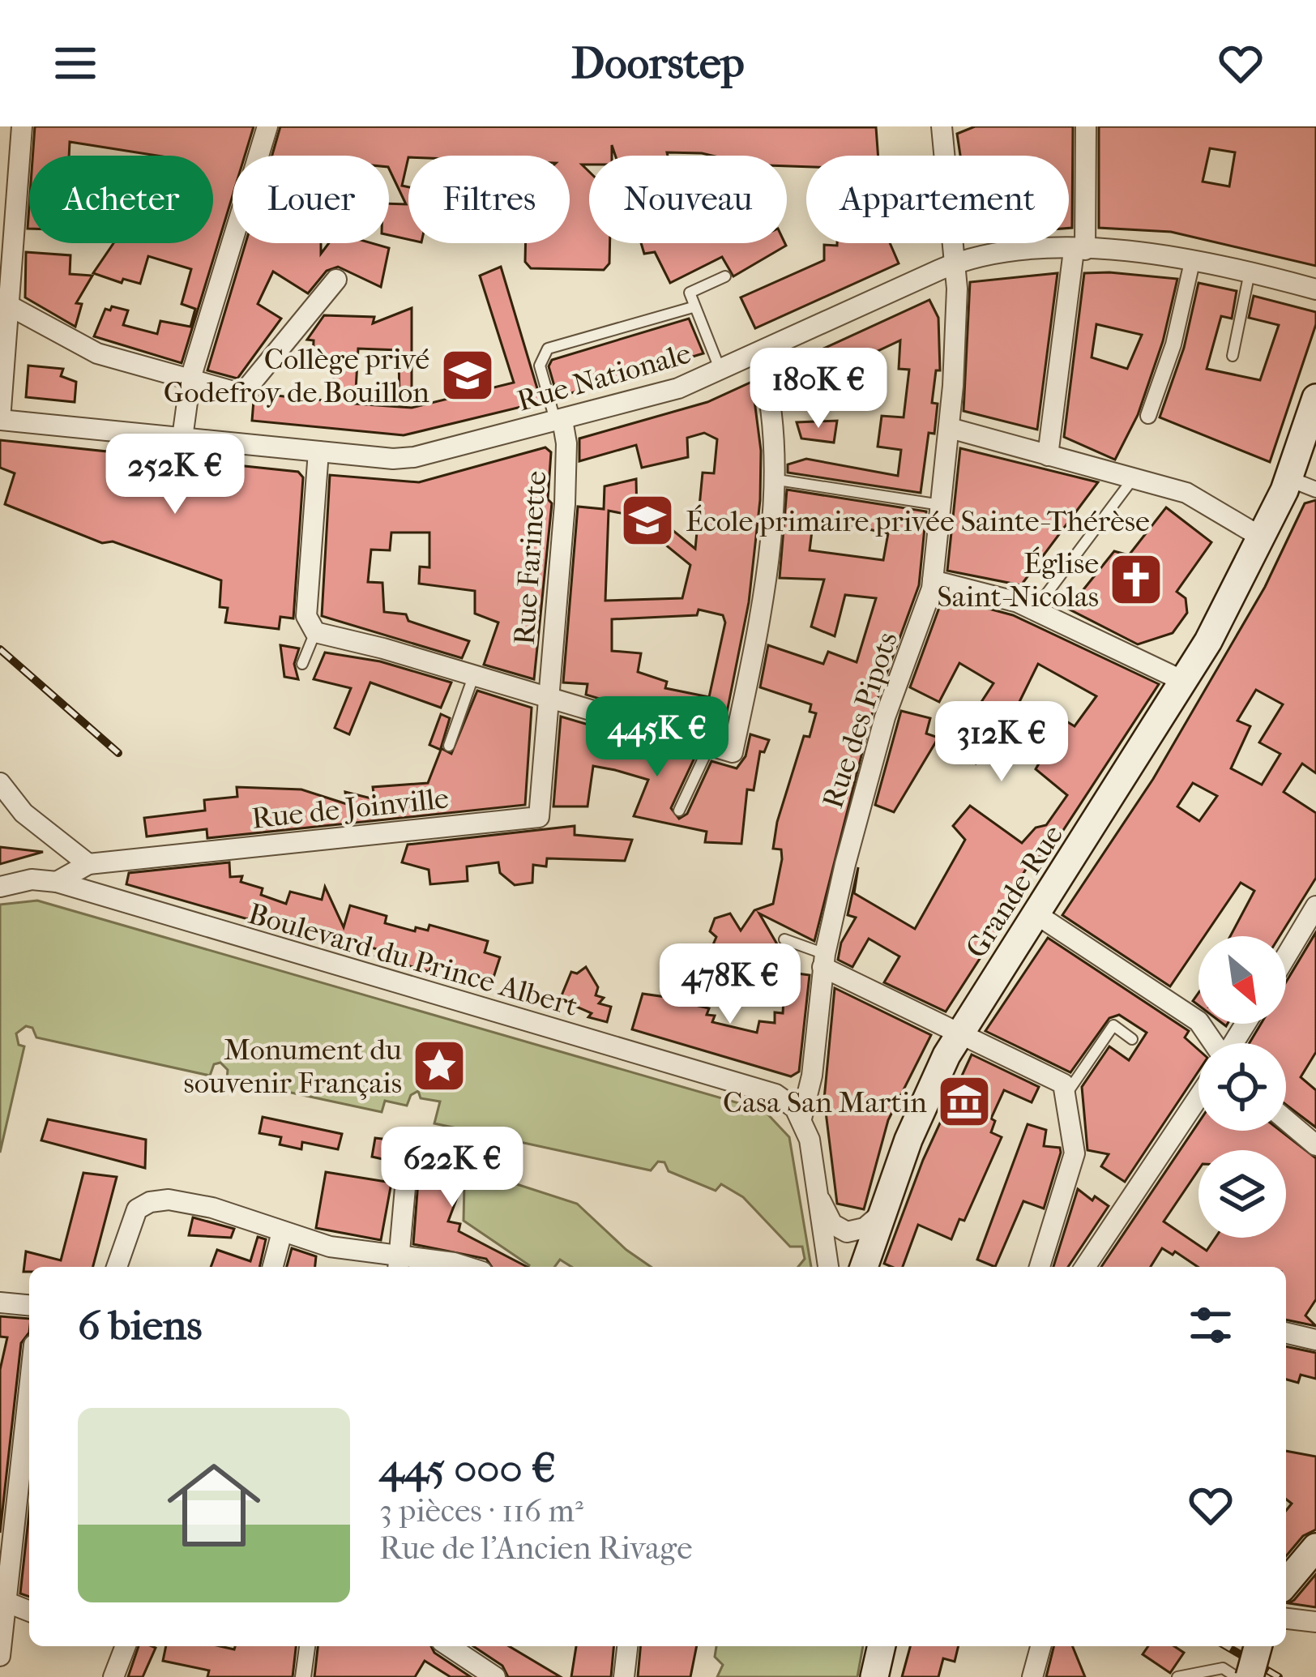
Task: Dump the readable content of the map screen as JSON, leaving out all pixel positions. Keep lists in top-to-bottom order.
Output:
{
  "streets": {
    "main road": ["Grande Rue"],
    "street": [
      "Rue Nationale",
      "Rue Farinette",
      "Rue des Pipots",
      "Rue de Joinville",
      "Boulevard du Prince Albert"
    ]
  },
  "crossings": [
    ["Rue Nationale", "Rue Farinette"],
    ["Rue Nationale", "Rue des Pipots"],
    ["Rue Farinette", "Rue de Joinville"],
    ["Rue des Pipots", "Grande Rue"],
    ["Rue des Pipots", "Boulevard du Prince Albert"],
    ["Rue de Joinville", "Boulevard du Prince Albert"]
  ],
  "places": {
    "school or university": ["Collège privé Godefroy de Bouillon", "École primaire privée Sainte-Thérèse"],
    "church": ["Église Saint-Nicolas"],
    "place": ["Monument du souvenir Français"],
    "museum": ["Casa San Martin"]
  },
  "north": "bottom right",
  "page": {
    "header": "Doorstep",
    "chip": [
      "Acheter",
      "Louer",
      "Filtres",
      "Nouveau",
      "Appartement"
    ],
    "price": [
      "180K €",
      "252K €",
      "445K €",
      "312K €",
      "478K €",
      "622K €"
    ],
    "heading": "6 biens",
    "list": [
      {
        "name": "445 000 €",
        "note": "3 pièces · 116 m² · Rue de l'Ancien Rivage"
      }
    ]
  }
}
